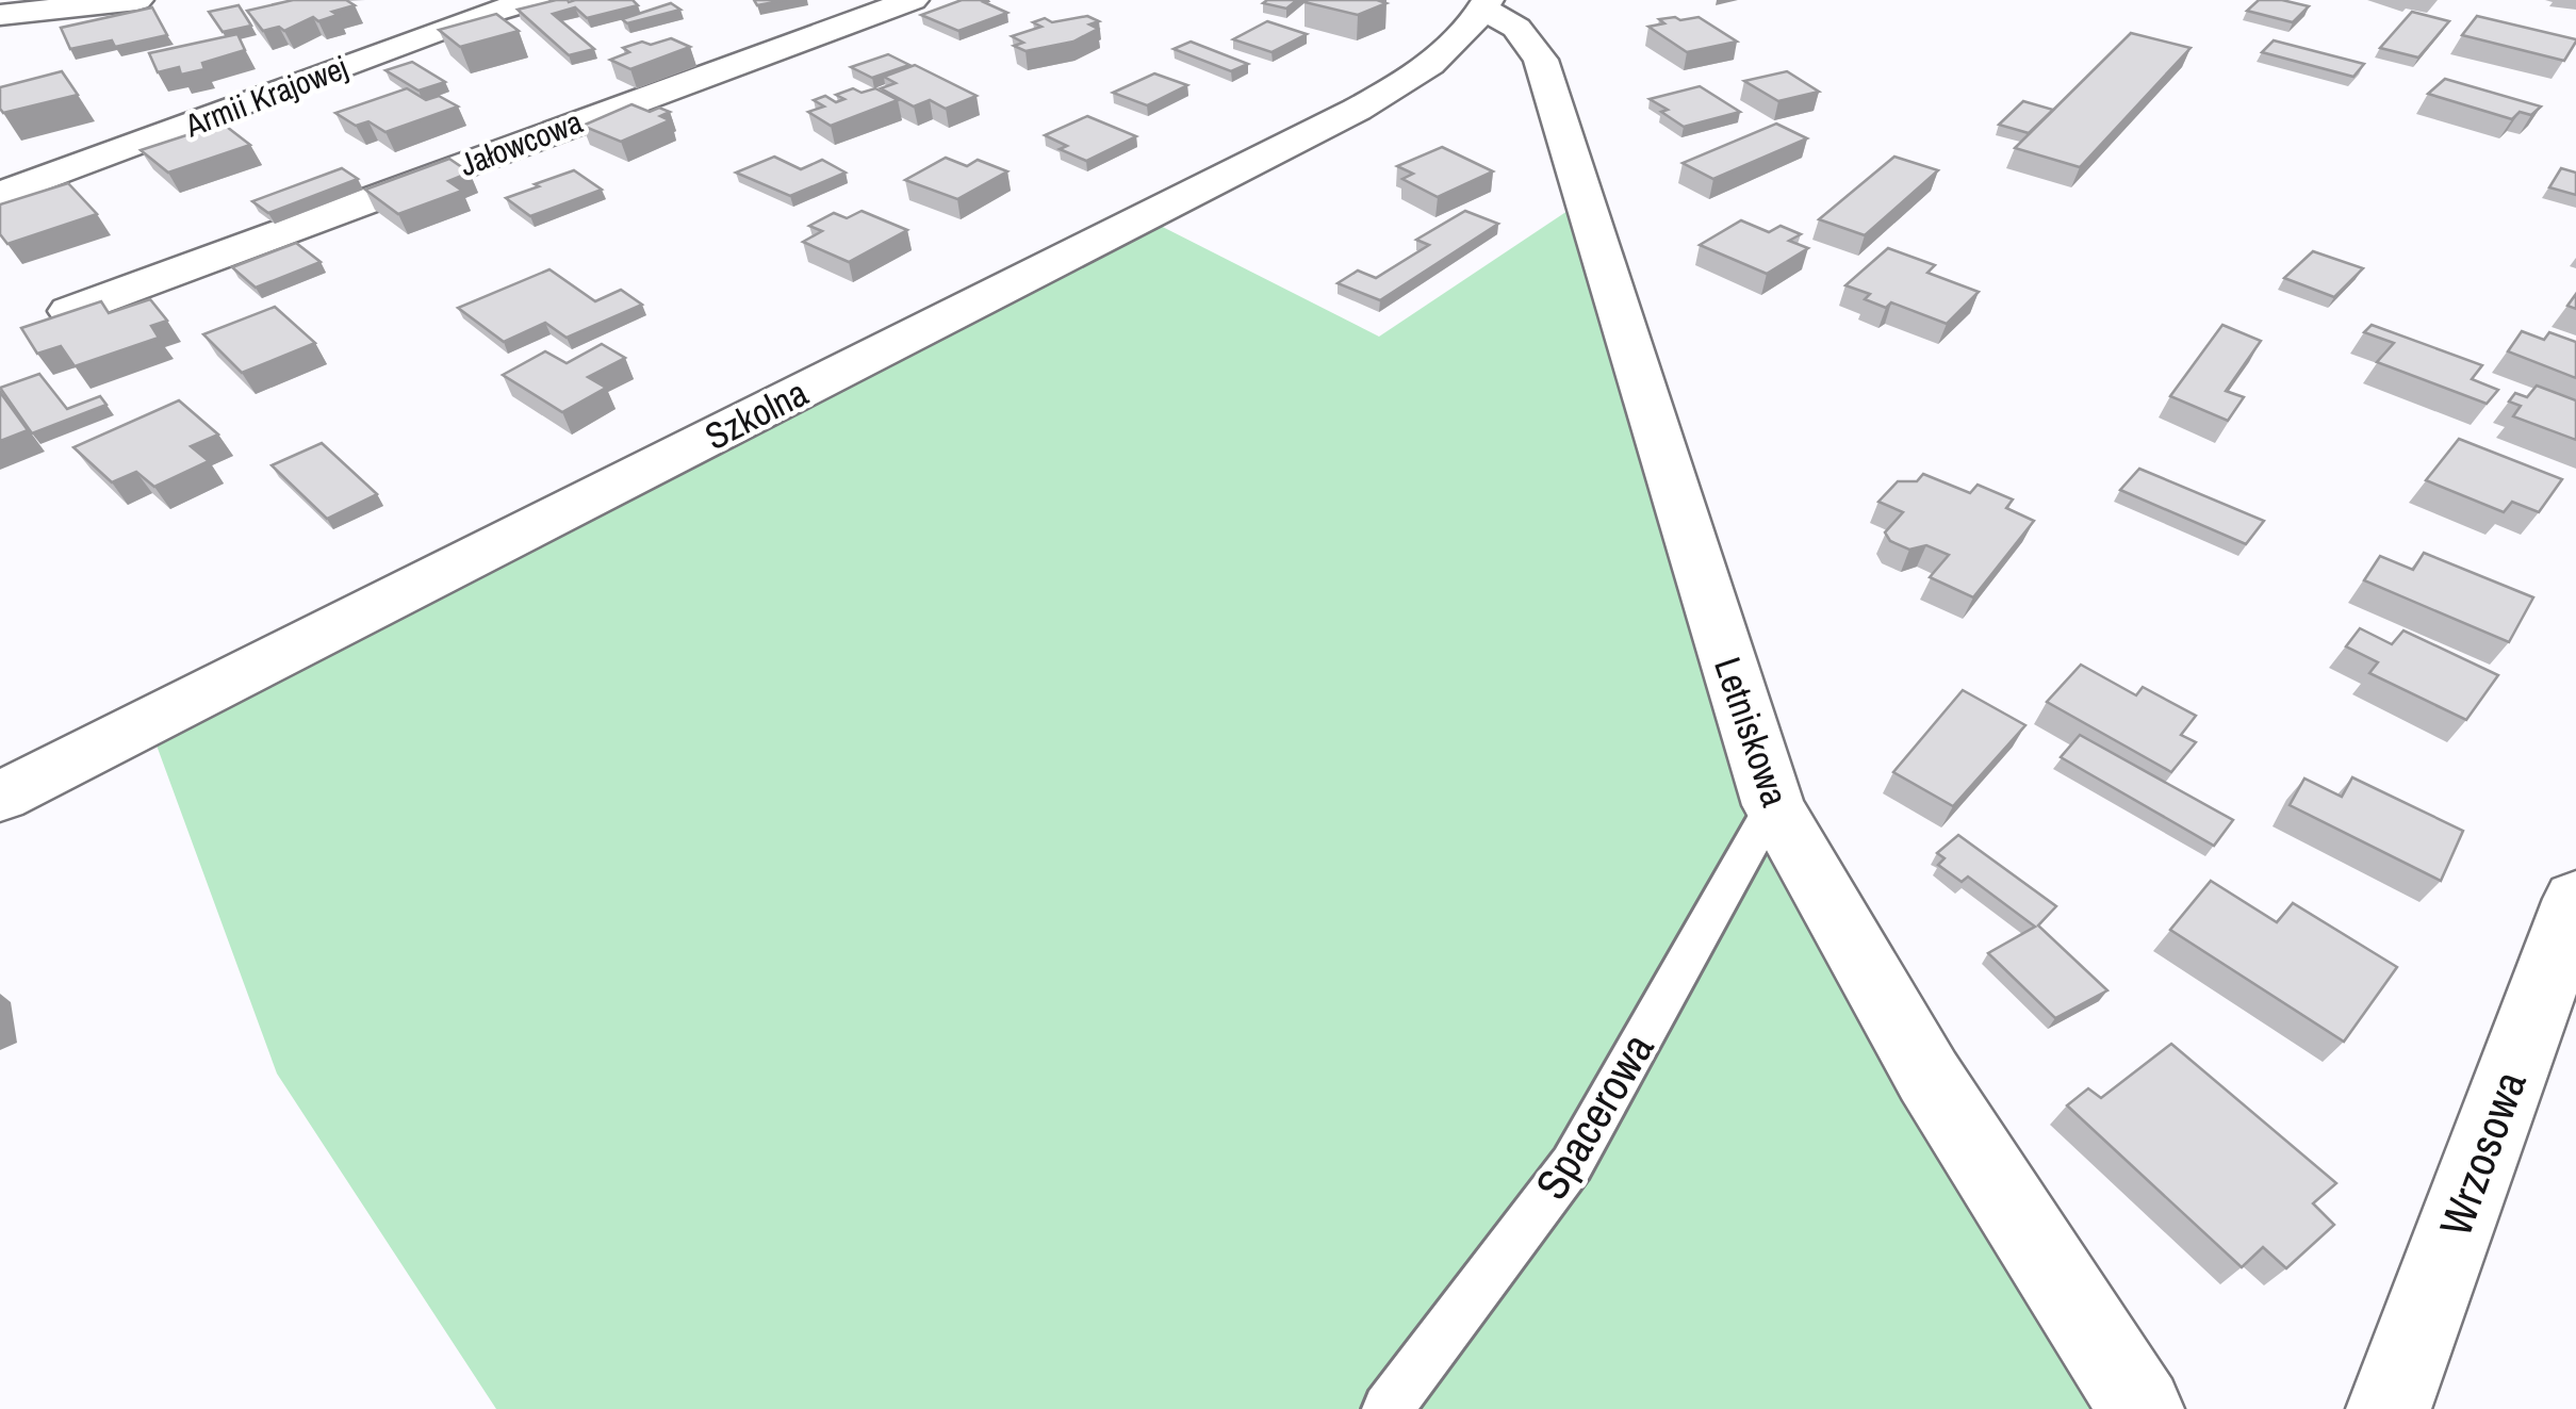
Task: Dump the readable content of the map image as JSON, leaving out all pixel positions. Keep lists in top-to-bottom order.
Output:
{
  "streets": {
    "street": [
      "Armii Krajowej",
      "Jałowcowa",
      "Szkolna",
      "Letniskowa",
      "Wrzosowa"
    ],
    "lane": ["Spacerowa"]
  },
  "crossings": [
    ["Szkolna", "Letniskowa"],
    ["Letniskowa", "Spacerowa"]
  ]
}
